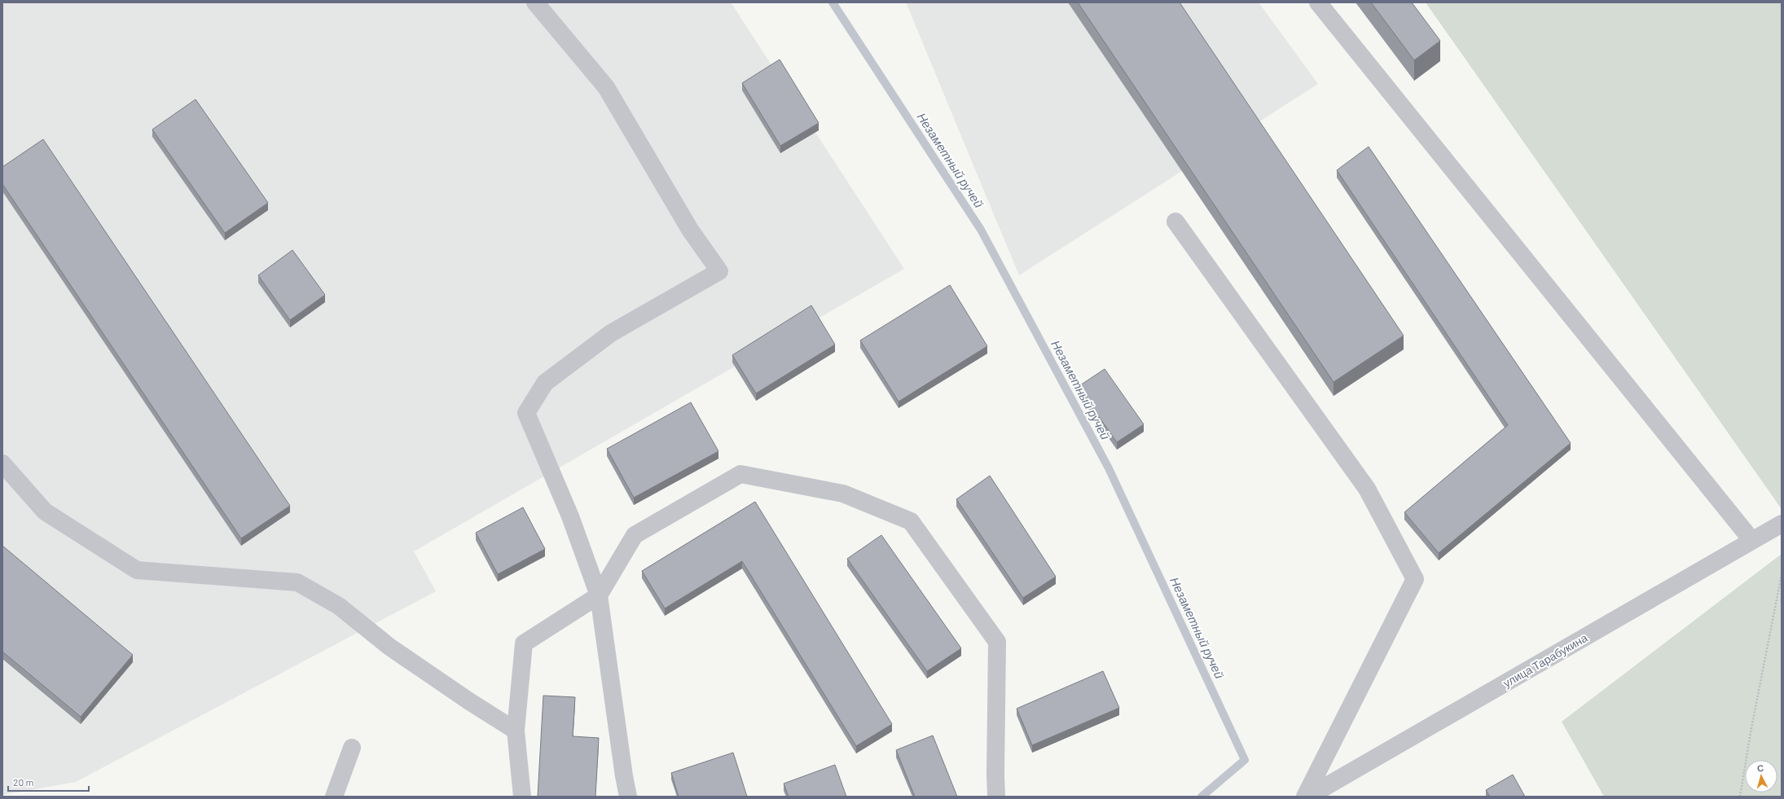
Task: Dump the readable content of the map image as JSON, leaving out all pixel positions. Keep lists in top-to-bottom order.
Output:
{
  "streets": {
    "street": ["улица Тарабукина"]
  },
  "water": ["Незаметный ручей"],
  "scale_bar": "20 m",
  "north": "top"
}
